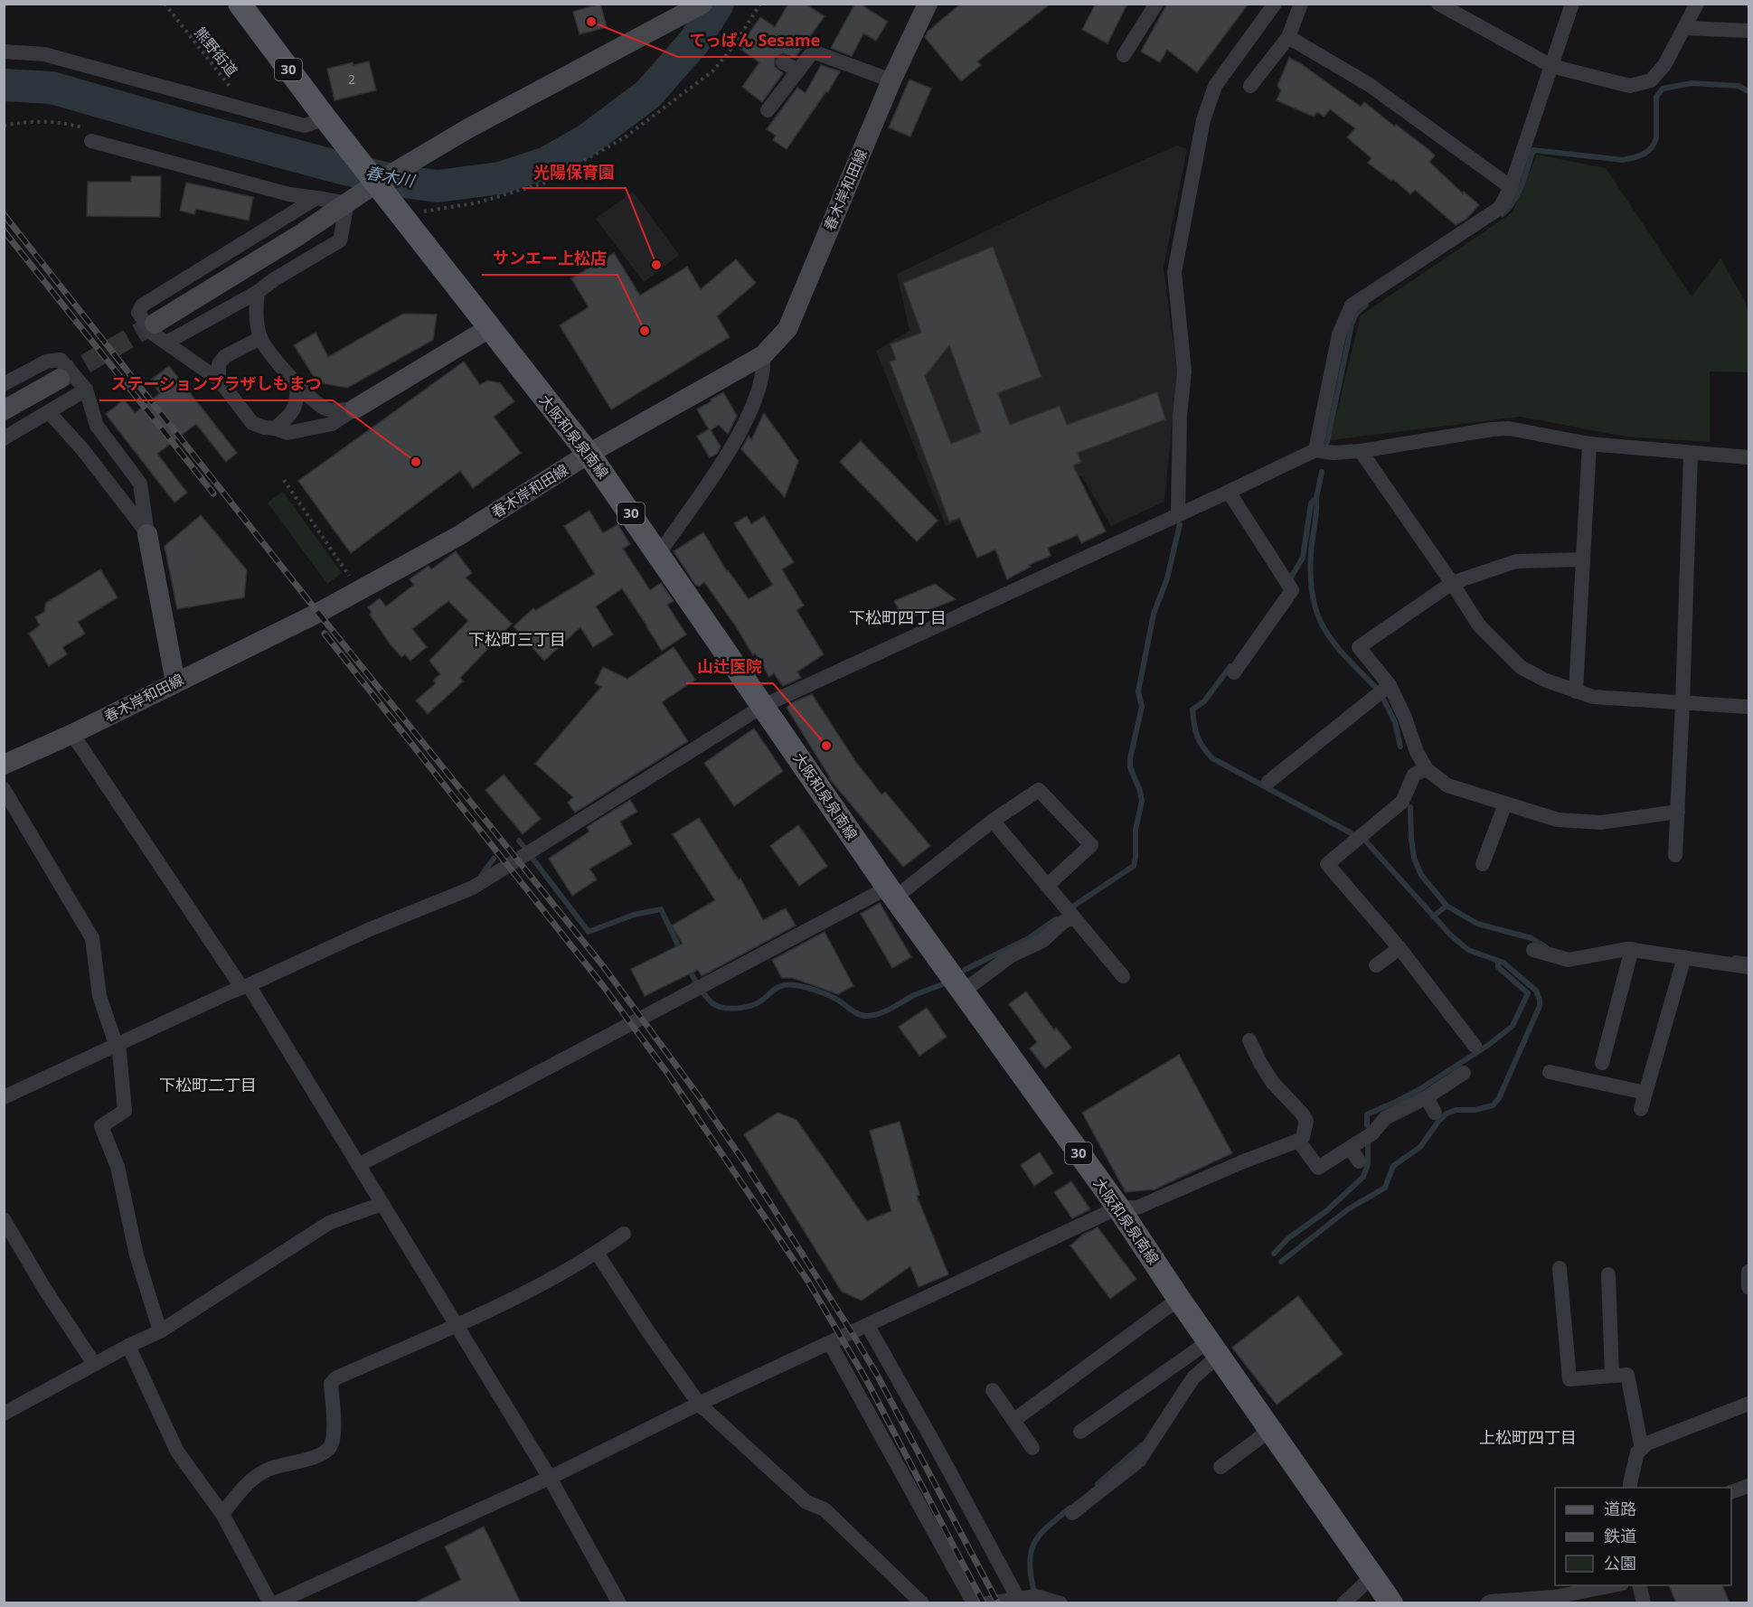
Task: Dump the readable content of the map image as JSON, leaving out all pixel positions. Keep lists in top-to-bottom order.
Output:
{
  "streets": {
    "main road": ["30", "春木岸和田線", "大阪和泉泉南線"],
    "path": ["熊野街道"]
  },
  "crossings": [
    ["春木岸和田線", "大阪和泉泉南線"]
  ],
  "districts": [
    "下松町四丁目",
    "下松町三丁目",
    "下松町二丁目",
    "上松町四丁目"
  ],
  "water": ["春木川"],
  "places": [
    "てっぱん Sesame",
    "光陽保育園",
    "サンエー上松店",
    "ステーションプラザしもまつ",
    "山辻医院"
  ],
  "house_numbers": ["2"],
  "legend": ["道路", "鉄道", "公園"]
}
